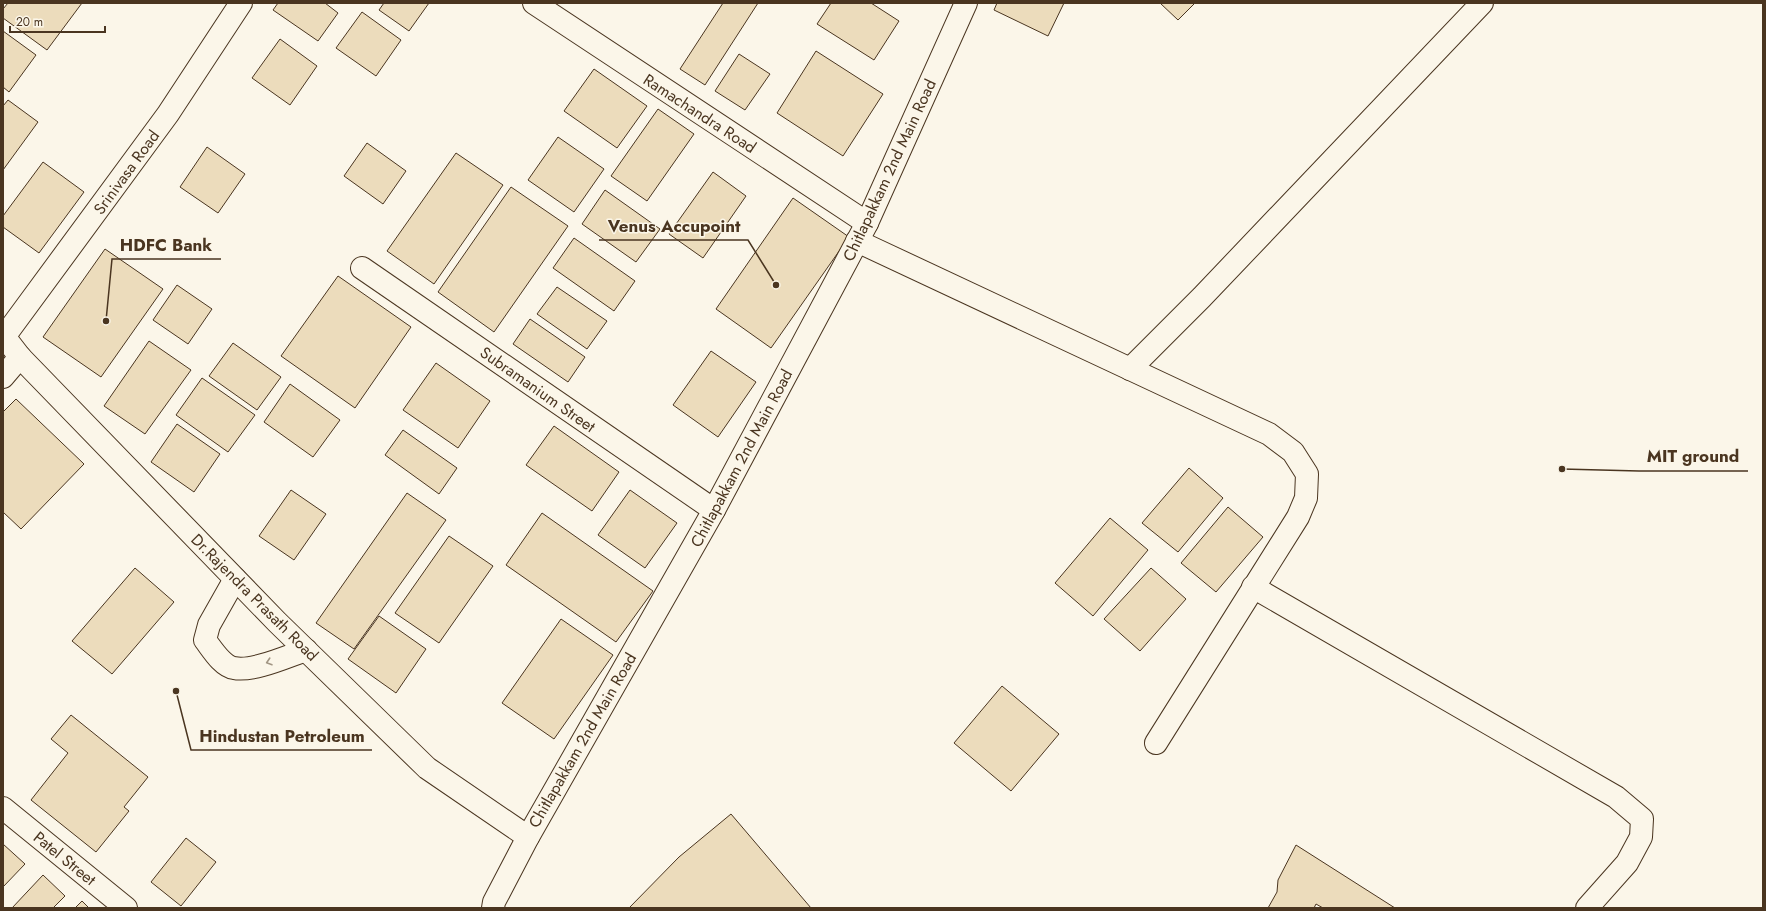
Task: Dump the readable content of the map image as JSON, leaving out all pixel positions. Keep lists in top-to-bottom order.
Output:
{
  "streets": {
    "street": [
      "Ramachandra Road",
      "Chitlapakkam 2nd Main Road",
      "Srinivasa Road",
      "Subramanium Street",
      "Dr.Rajendra Prasath Road",
      "Patel Street"
    ]
  },
  "crossings": [
    ["Ramachandra Road", "Chitlapakkam 2nd Main Road"],
    ["Chitlapakkam 2nd Main Road", "Subramanium Street"],
    ["Chitlapakkam 2nd Main Road", "Dr.Rajendra Prasath Road"],
    ["Srinivasa Road", "Dr.Rajendra Prasath Road"]
  ],
  "places": [
    "Venus Accupoint",
    "HDFC Bank",
    "MIT ground",
    "Hindustan Petroleum"
  ],
  "scale_bar": "20 m"
}
